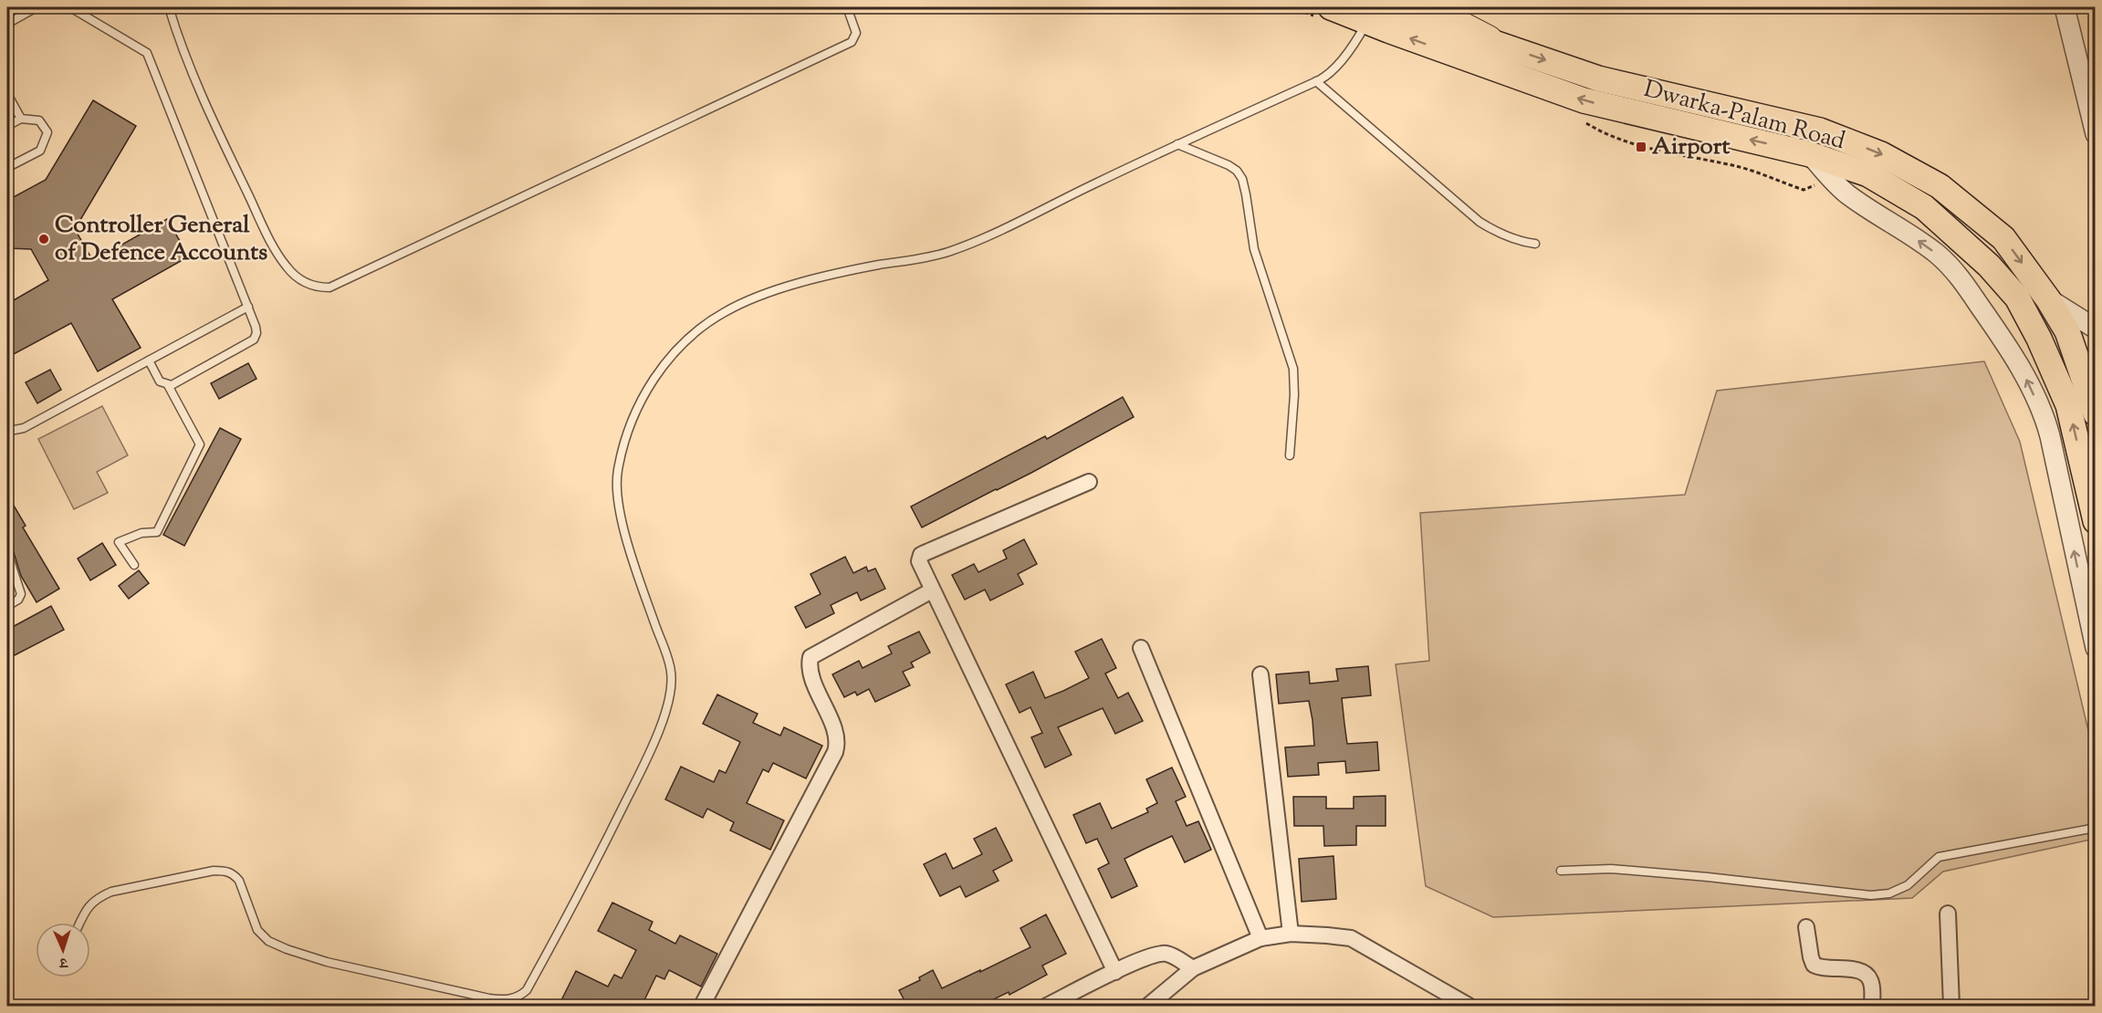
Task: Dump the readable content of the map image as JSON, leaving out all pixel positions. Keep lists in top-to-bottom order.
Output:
{
  "streets": {
    "main road": ["Dwarka-Palam Road"]
  },
  "places": {
    "transit": ["Airport"],
    "other": ["Controller General of Defence Accounts"]
  },
  "north": "bottom"
}
